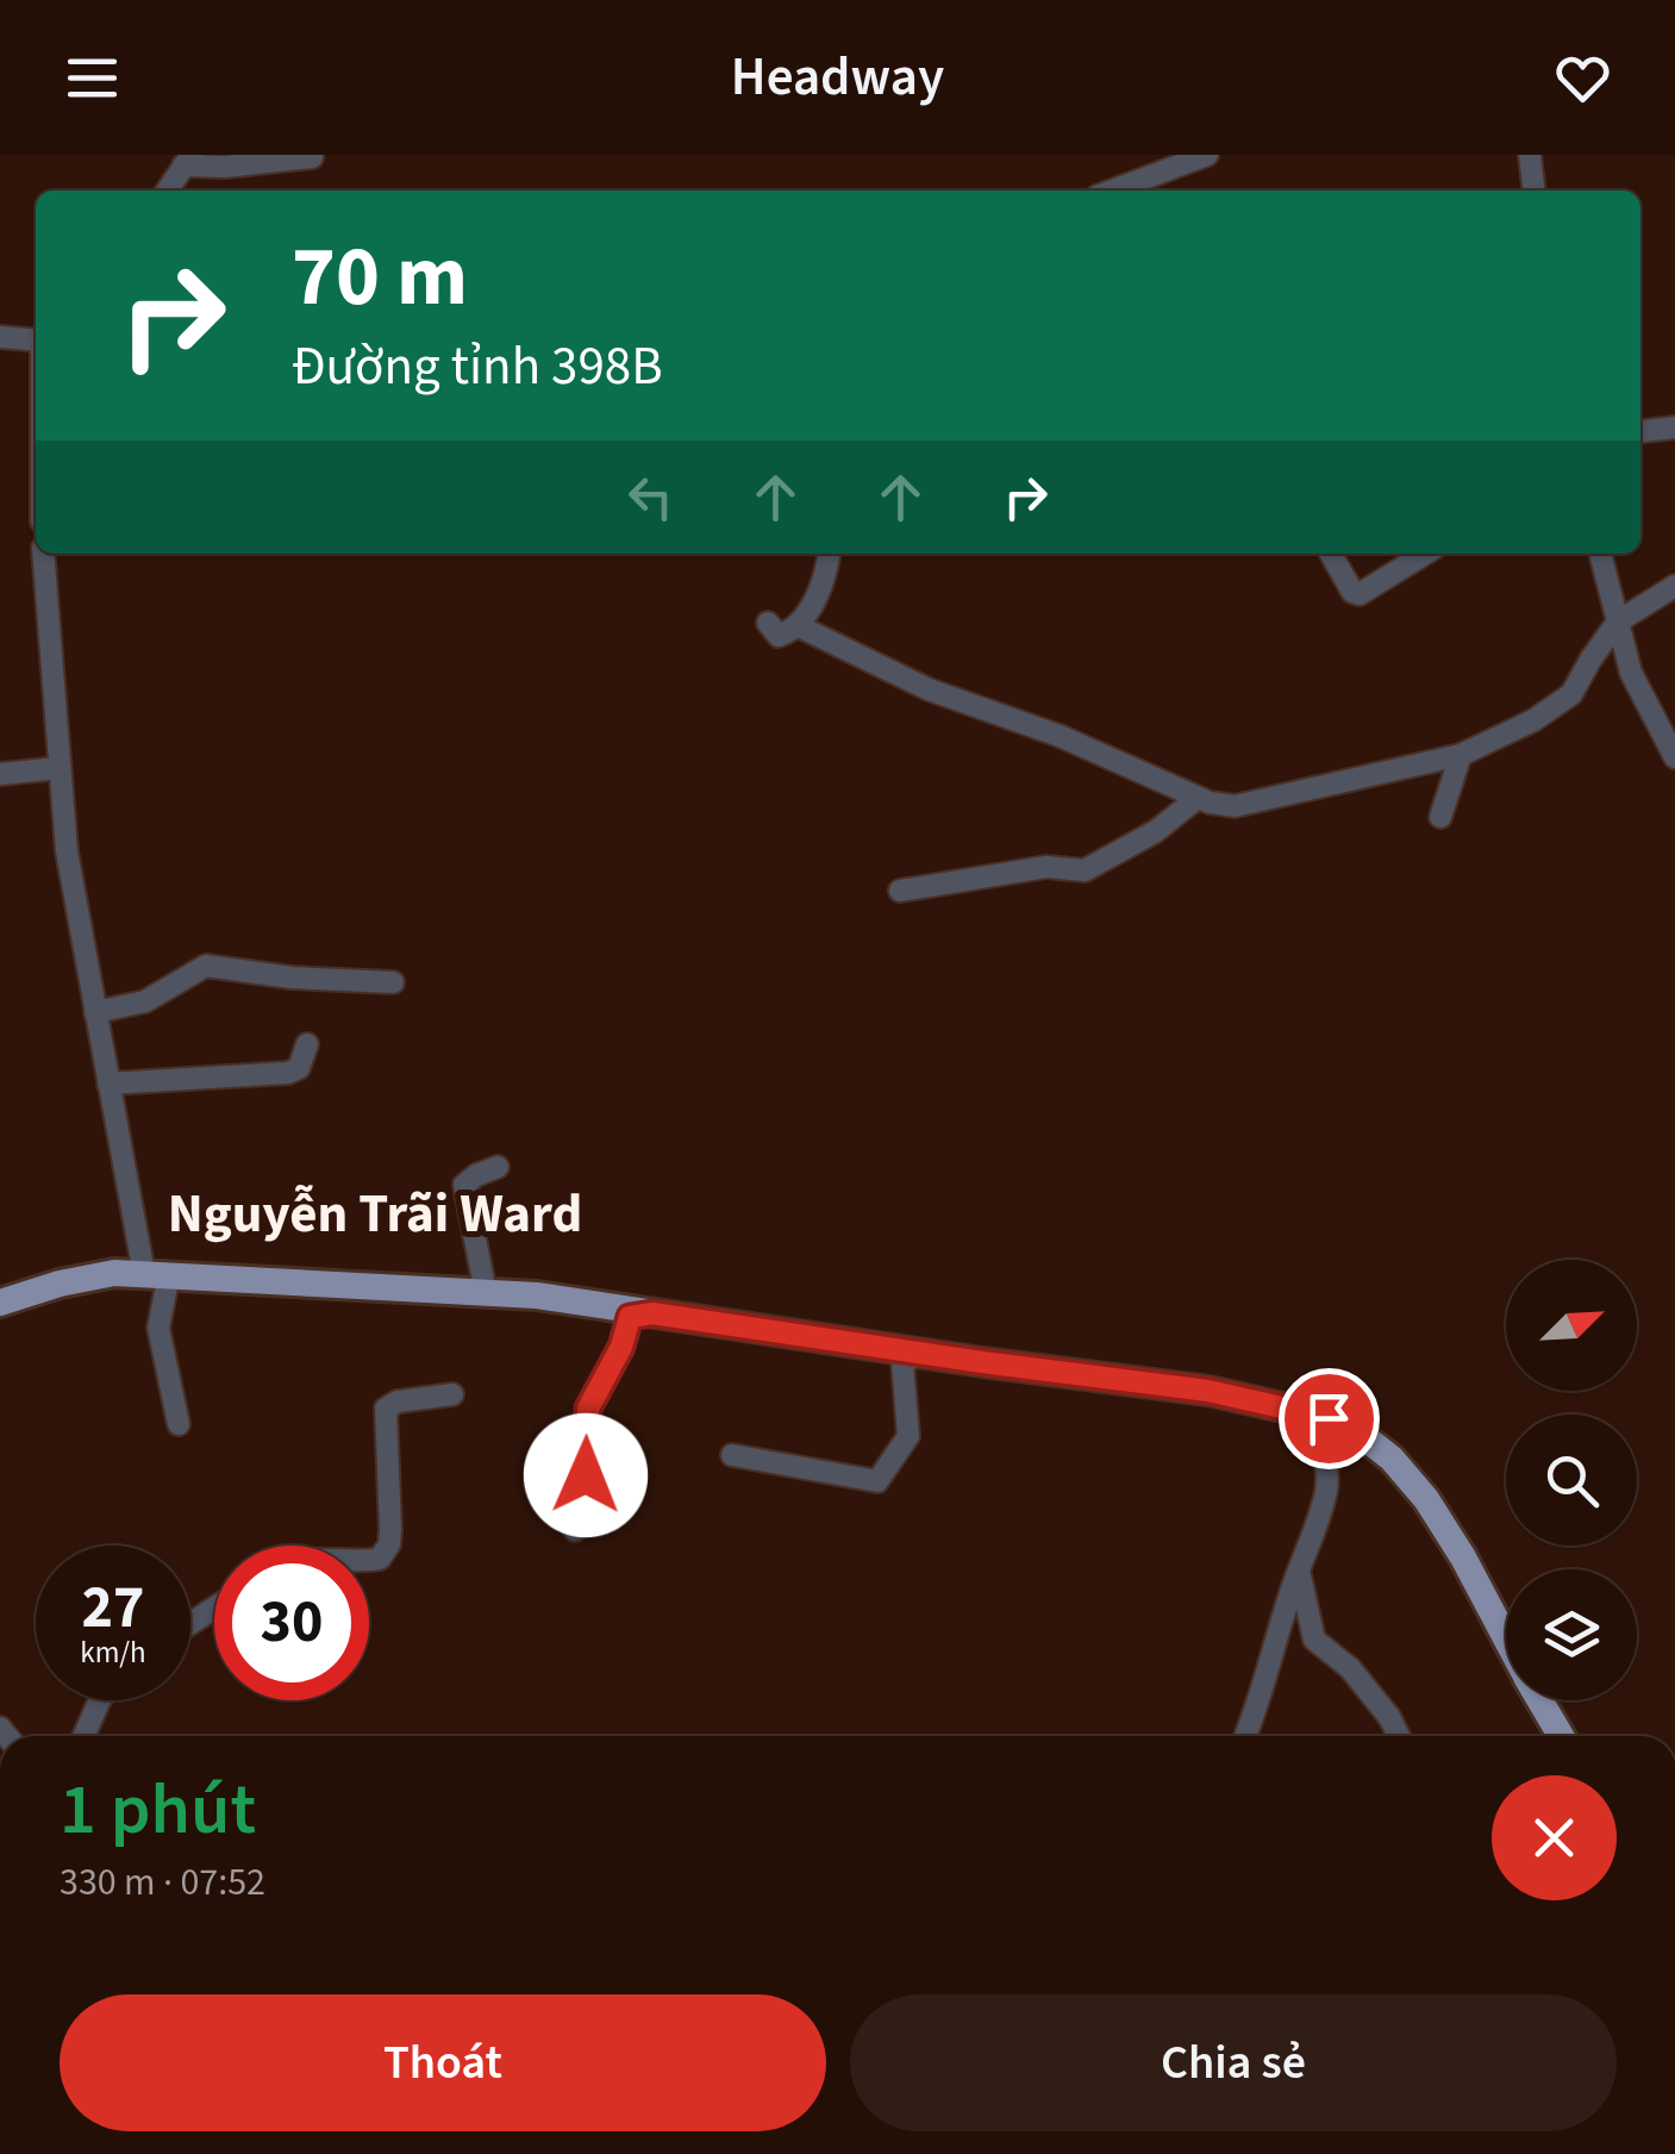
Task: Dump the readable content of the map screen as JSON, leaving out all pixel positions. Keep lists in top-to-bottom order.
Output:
{
  "districts": ["Nguyễn Trãi Ward"],
  "north": "top right",
  "page": {
    "header": "Headway",
    "turn": ["70 m", "Đường tỉnh 398B"],
    "speed": "27 km/h",
    "limit": "30",
    "heading": ["1 phút", "330 m · 07:52"],
    "buttons": ["Thoát", "Chia sẻ"]
  }
}
